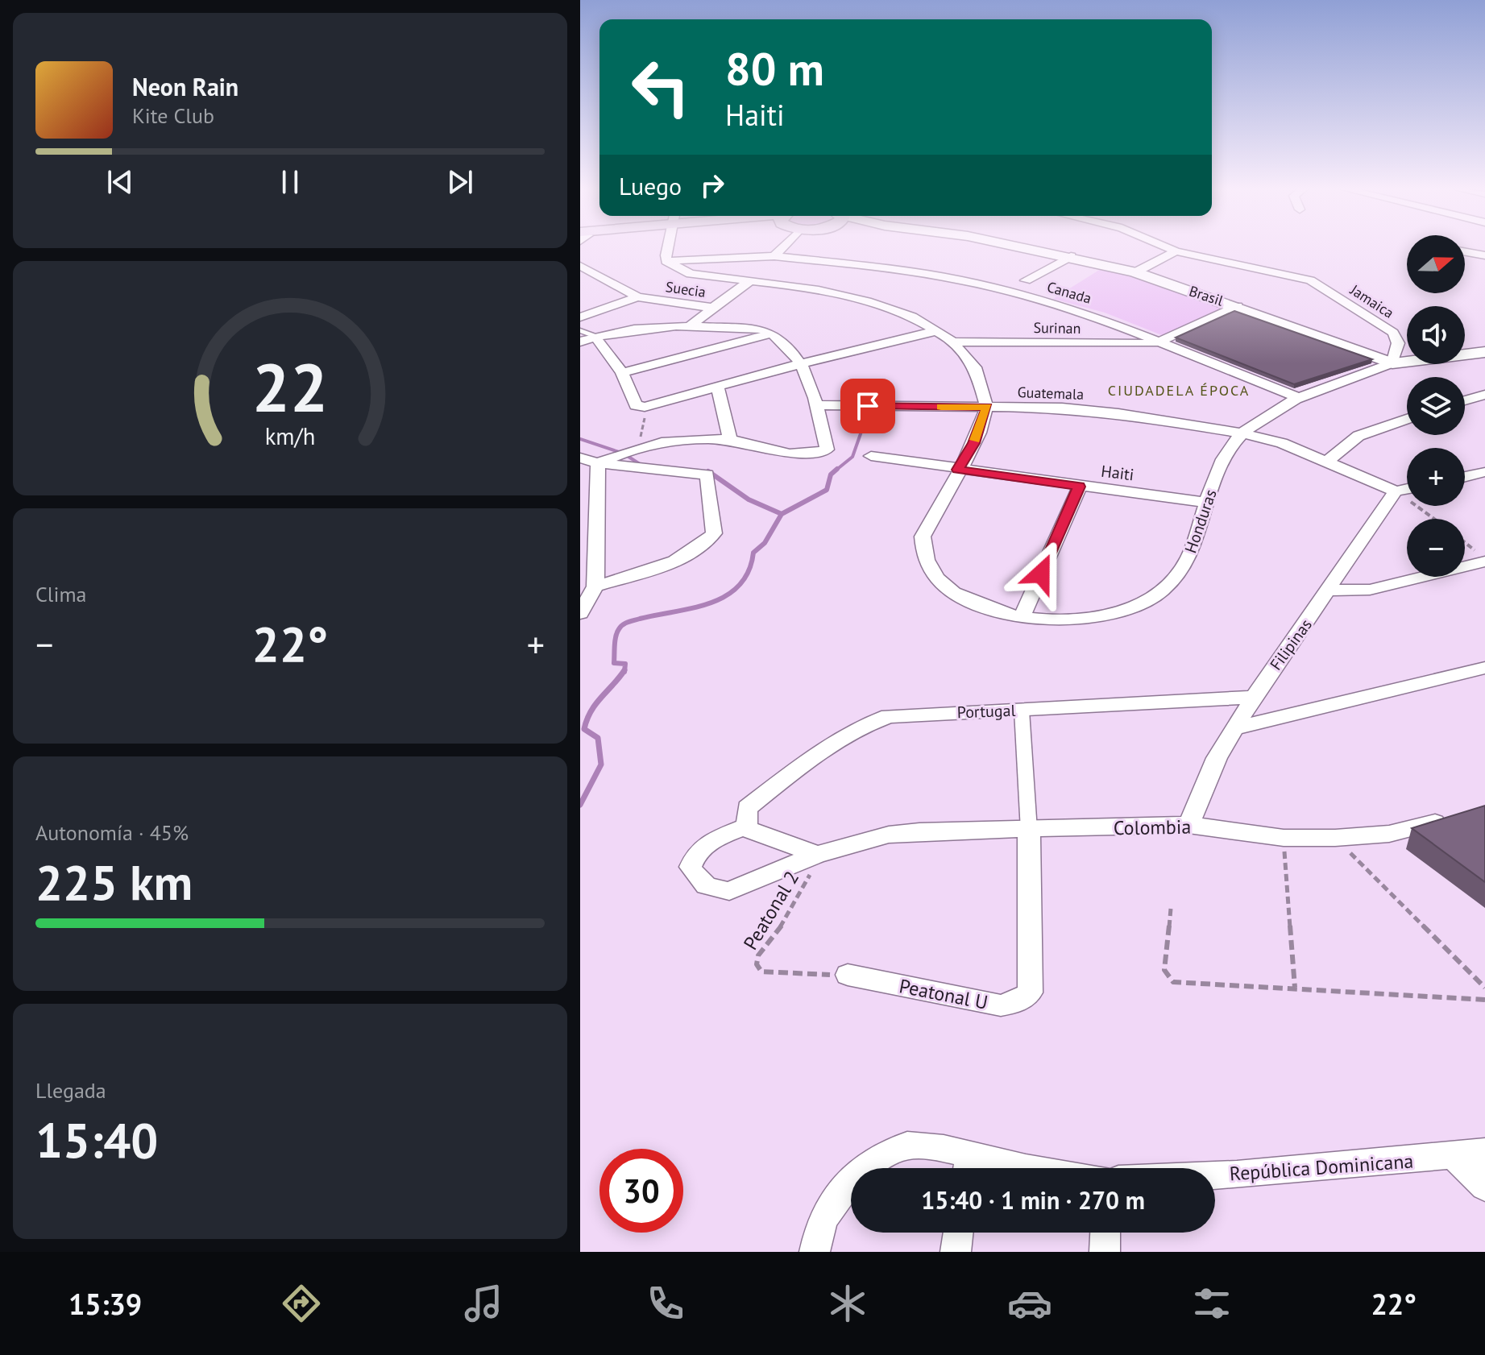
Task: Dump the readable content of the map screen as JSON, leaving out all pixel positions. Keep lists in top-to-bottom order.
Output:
{
  "streets": {
    "street": [
      "Suecia",
      "Canada",
      "Brasil",
      "Jamaica",
      "Surinan",
      "Guatemala",
      "Haiti",
      "Honduras",
      "Filipinas",
      "Portugal",
      "Colombia",
      "Peatonal U",
      "República Dominicana"
    ],
    "path": ["Peatonal 2"]
  },
  "crossings": [
    ["Canada", "Surinan"],
    ["Brasil", "Jamaica"],
    ["Guatemala", "Honduras"],
    ["Guatemala", "Filipinas"],
    ["Haiti", "Honduras"],
    ["Filipinas", "Portugal"],
    ["Filipinas", "Colombia"],
    ["Portugal", "Colombia"],
    ["Colombia", "Peatonal 2"],
    ["Colombia", "Peatonal U"],
    ["Peatonal 2", "Peatonal U"]
  ],
  "districts": ["CIUDADELA ÉPOCA"],
  "north": "right",
  "page": {
    "turn": ["80 m", "Haiti"],
    "song": ["Neon Rain", "Kite Club"],
    "then": "Luego",
    "map_buttons": ["+", "−"],
    "tile": [
      "Clima",
      ["Autonomía · 45%", "225 km"],
      ["Llegada", "15:40"]
    ],
    "heat": ["−", "22°", "+"],
    "limit": "30",
    "trip": "15:40 · 1 min · 270 m",
    "tabs": ["15:39", "22°"],
    "gauge": ["22", "km/h"]
  }
}
